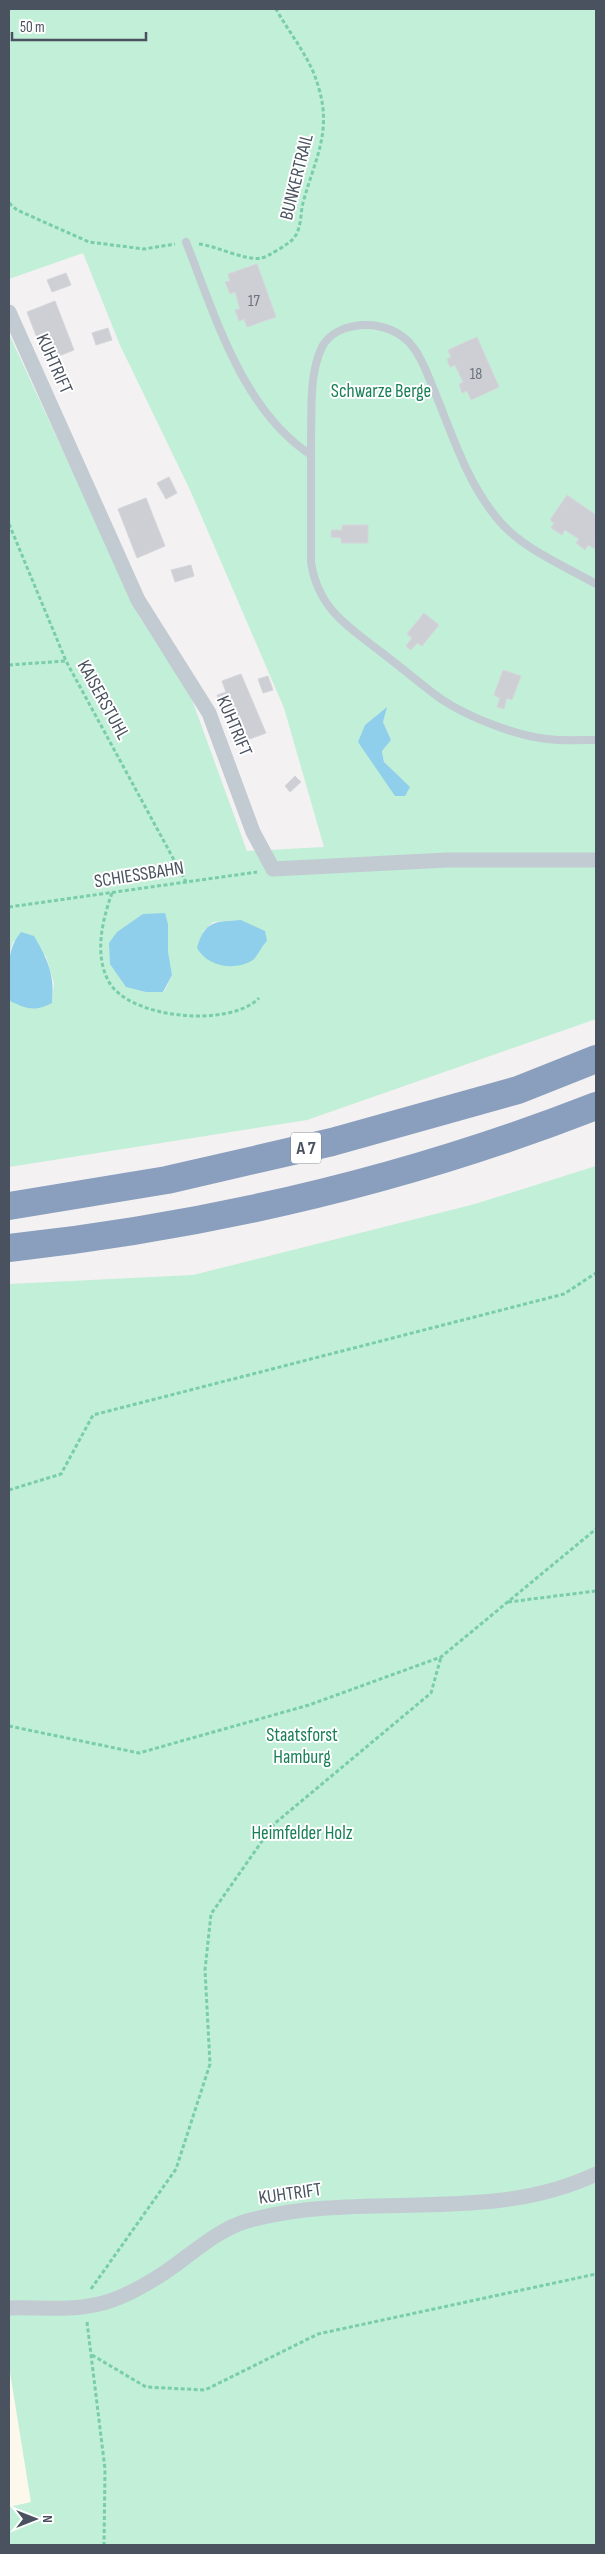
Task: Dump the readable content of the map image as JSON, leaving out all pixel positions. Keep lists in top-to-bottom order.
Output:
{
  "streets": {
    "highway": ["A 7"],
    "street": ["KUHTRIFT"],
    "path": ["BUNKERTRAIL", "KAISERSTUHL", "SCHIESSBAHN"]
  },
  "crossings": [
    ["KUHTRIFT", "SCHIESSBAHN"],
    ["KAISERSTUHL", "SCHIESSBAHN"]
  ],
  "parks": ["Schwarze Berge", "Staatsforst Hamburg", "Heimfelder Holz"],
  "house_numbers": ["17", "18"],
  "scale_bar": "50 m",
  "north": "right"
}
